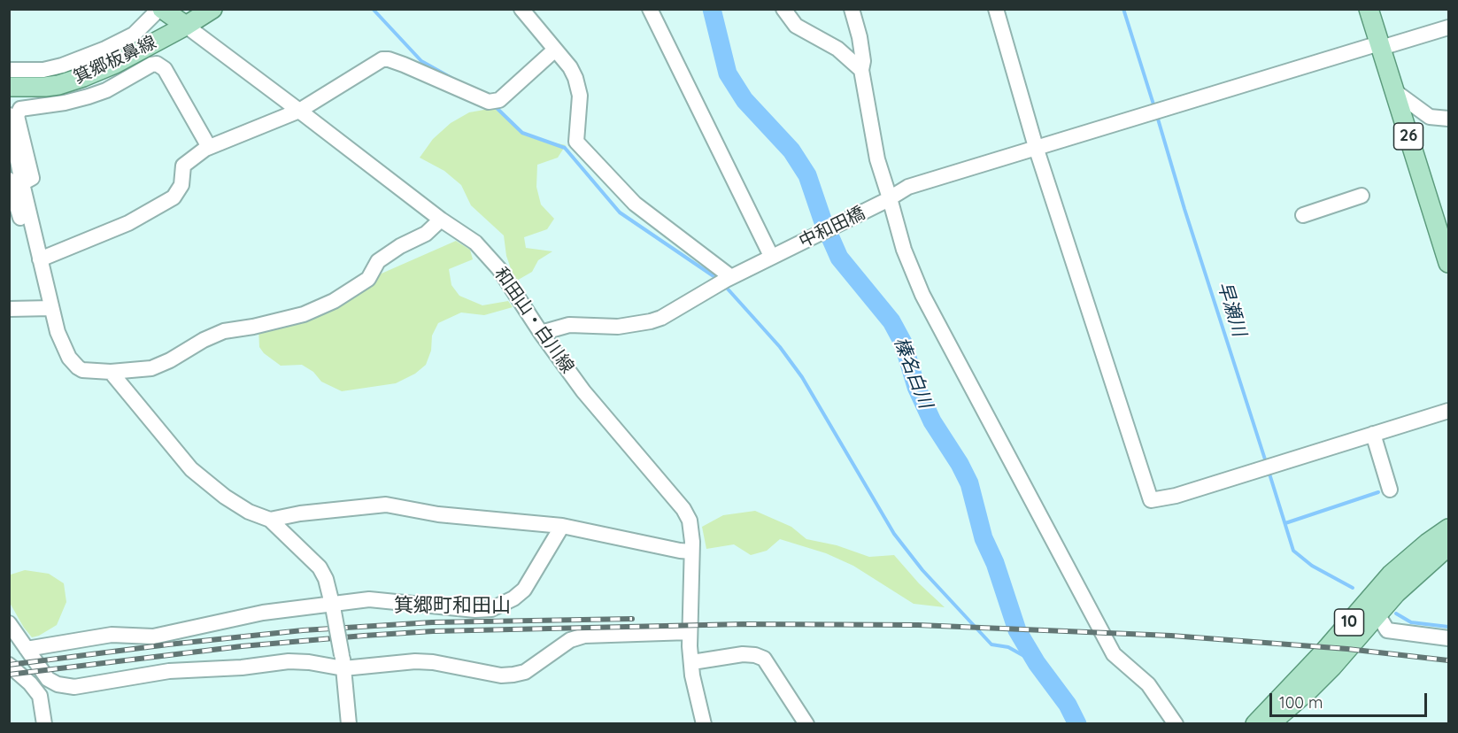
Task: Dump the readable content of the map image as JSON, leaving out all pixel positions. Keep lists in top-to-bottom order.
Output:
{
  "streets": {
    "main road": ["箕郷板鼻線", "26", "10"],
    "street": ["中和田橋", "和田山・白川線"]
  },
  "crossings": [
    ["箕郷板鼻線", "和田山・白川線"],
    ["26", "中和田橋"],
    ["中和田橋", "和田山・白川線"]
  ],
  "districts": ["箕郷町和田山"],
  "water": ["早瀬川", "榛名白川"],
  "scale_bar": "100 m"
}
